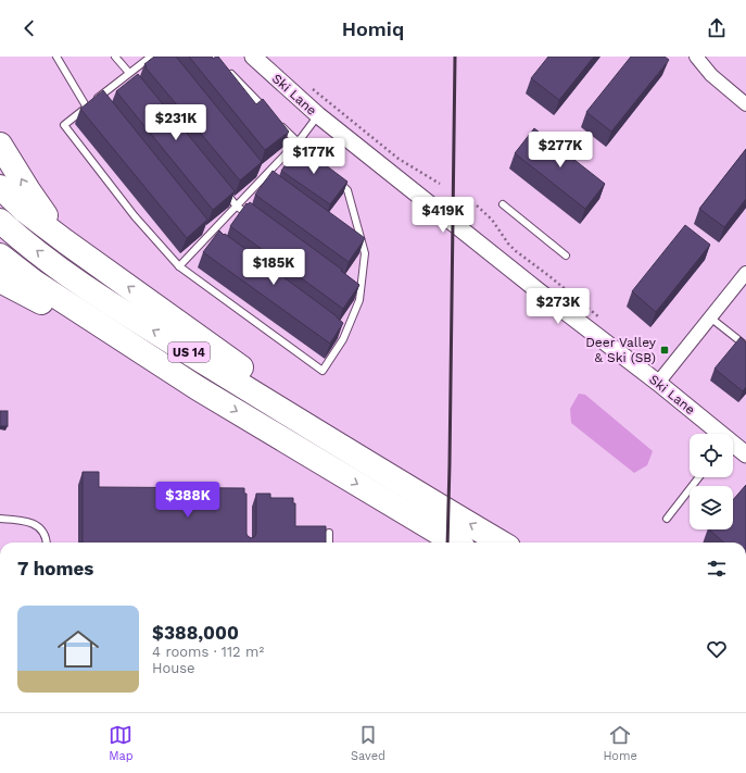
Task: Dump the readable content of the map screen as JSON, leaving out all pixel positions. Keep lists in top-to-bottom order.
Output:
{
  "streets": {
    "highway": ["US 14"],
    "street": ["Ski Lane"]
  },
  "places": {
    "transit": ["Deer Valley & Ski (SB)"]
  },
  "page": {
    "header": "Homiq",
    "price": [
      "$231K",
      "$277K",
      "$177K",
      "$419K",
      "$185K",
      "$273K",
      "$388K"
    ],
    "heading": "7 homes",
    "list": [
      {
        "name": "$388,000",
        "note": "4 rooms · 112 m² · House"
      }
    ],
    "tabs": ["Map", "Saved", "Home"]
  }
}
